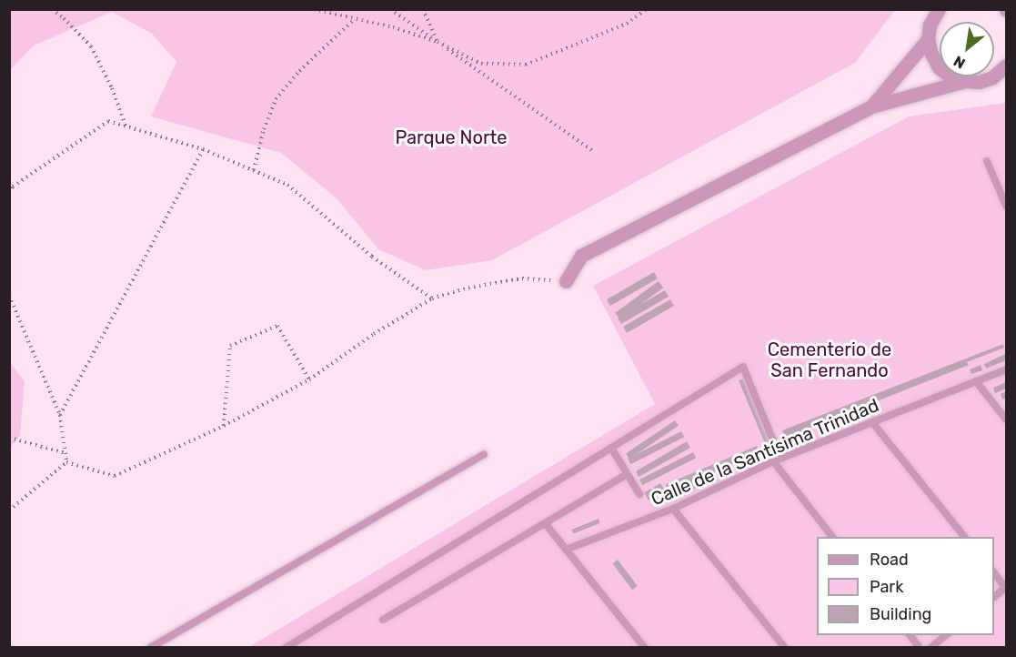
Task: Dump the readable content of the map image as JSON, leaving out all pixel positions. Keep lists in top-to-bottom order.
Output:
{
  "streets": {
    "lane": ["Calle de la Santísima Trinidad"]
  },
  "parks": ["Parque Norte", "Cementerio de San Fernando"],
  "legend": ["Road", "Park", "Building"],
  "north": "bottom left"
}
